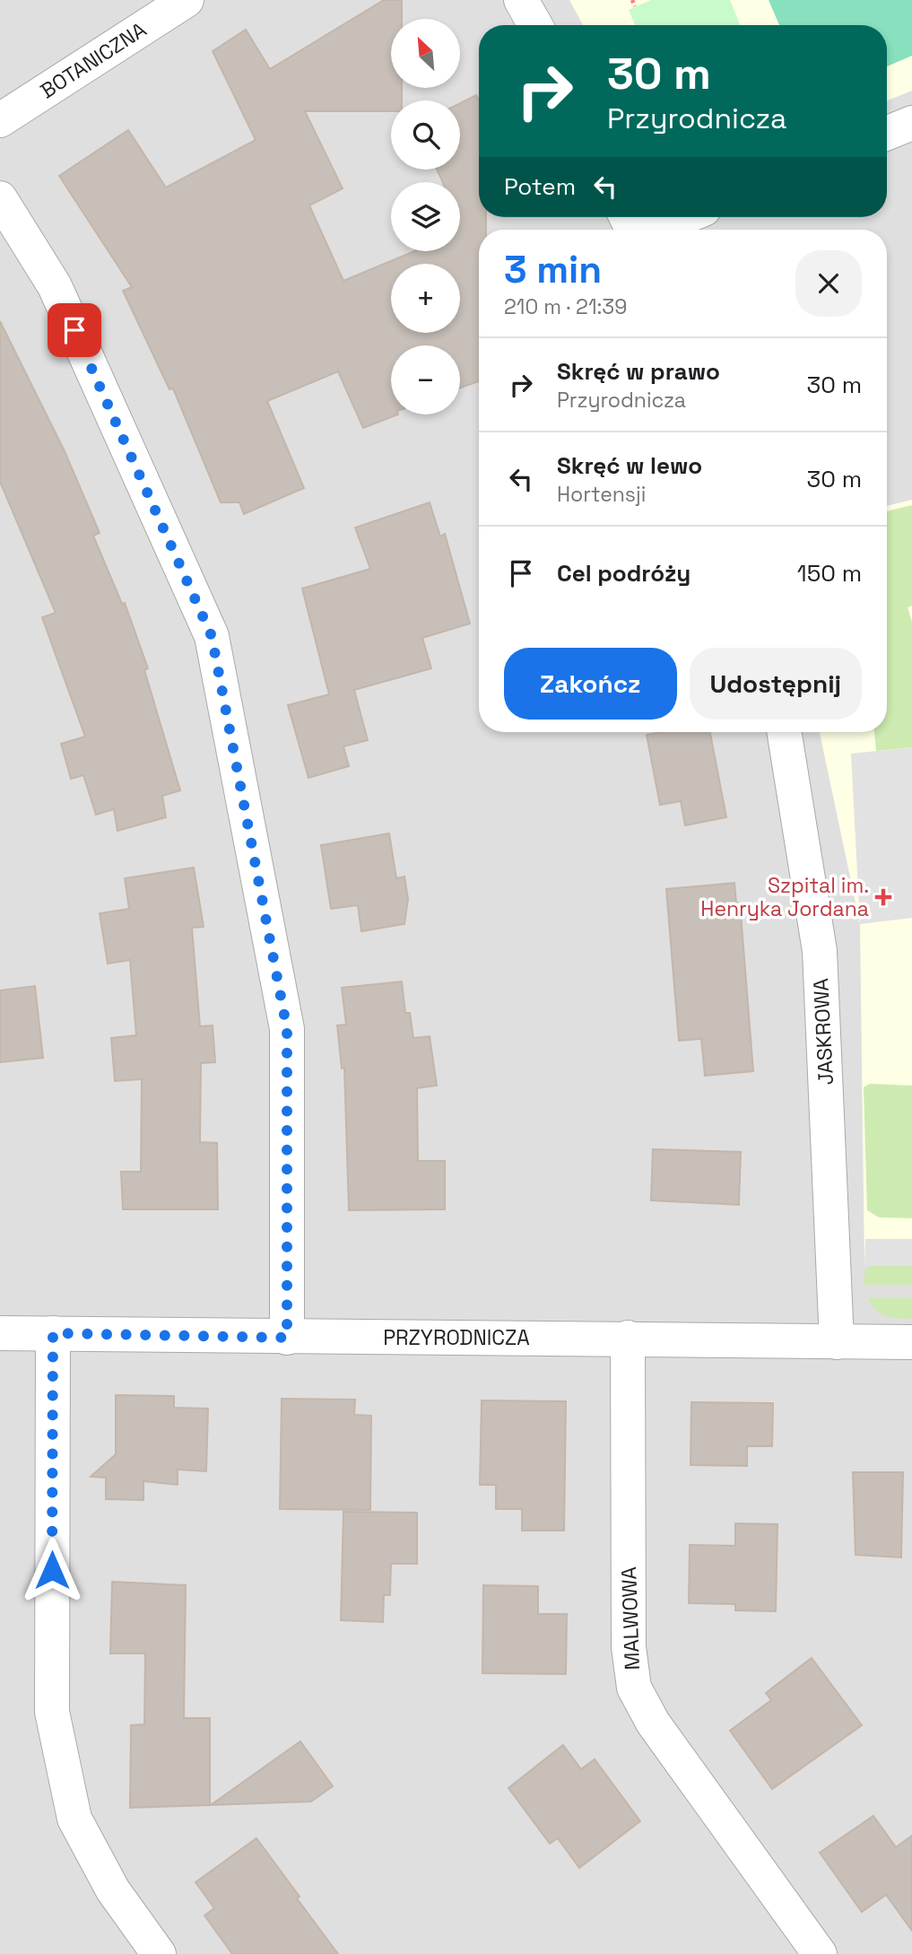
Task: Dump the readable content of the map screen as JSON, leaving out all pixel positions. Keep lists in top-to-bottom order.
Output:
{
  "streets": {
    "street": [
      "BOTANICZNA",
      "JASKROWA",
      "PRZYRODNICZA",
      "MALWOWA"
    ]
  },
  "crossings": [
    ["JASKROWA", "PRZYRODNICZA"],
    ["PRZYRODNICZA", "MALWOWA"]
  ],
  "places": {
    "health": ["Szpital im. Henryka Jordana"]
  },
  "north": "top left",
  "page": {
    "map_buttons": ["+", "−"],
    "turn": ["30 m", "Przyrodnicza"],
    "then": "Potem",
    "heading": ["3 min", "210 m · 21:39"],
    "list": [
      {
        "name": "Skręć w prawo",
        "note": "Przyrodnicza",
        "value": "30 m"
      },
      {
        "name": "Skręć w lewo",
        "note": "Hortensji",
        "value": "30 m"
      },
      {
        "name": "Cel podróży",
        "value": "150 m"
      }
    ],
    "buttons": ["Zakończ", "Udostępnij"]
  }
}
